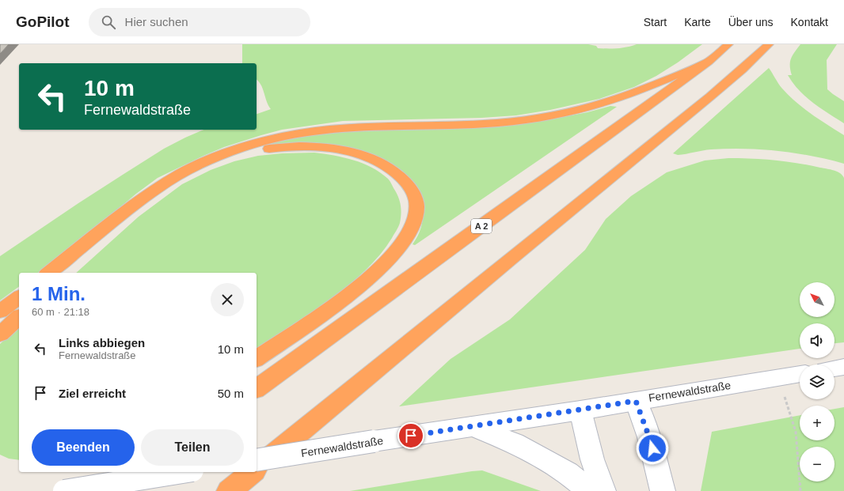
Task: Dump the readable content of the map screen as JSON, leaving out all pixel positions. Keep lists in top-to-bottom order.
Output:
{
  "streets": {
    "highway": ["A 2"],
    "main road": ["Fernewaldstraße"]
  },
  "north": "top left",
  "page": {
    "header": "GoPilot",
    "search": "Hier suchen",
    "nav": [
      "Start",
      "Karte",
      "Über uns",
      "Kontakt"
    ],
    "turn": ["10 m", "Fernewaldstraße"],
    "heading": ["1 Min.", "60 m · 21:18"],
    "map_buttons": ["+", "−"],
    "list": [
      {
        "name": "Links abbiegen",
        "note": "Fernewaldstraße",
        "value": "10 m"
      },
      {
        "name": "Ziel erreicht",
        "value": "50 m"
      }
    ],
    "buttons": ["Beenden", "Teilen"]
  }
}
